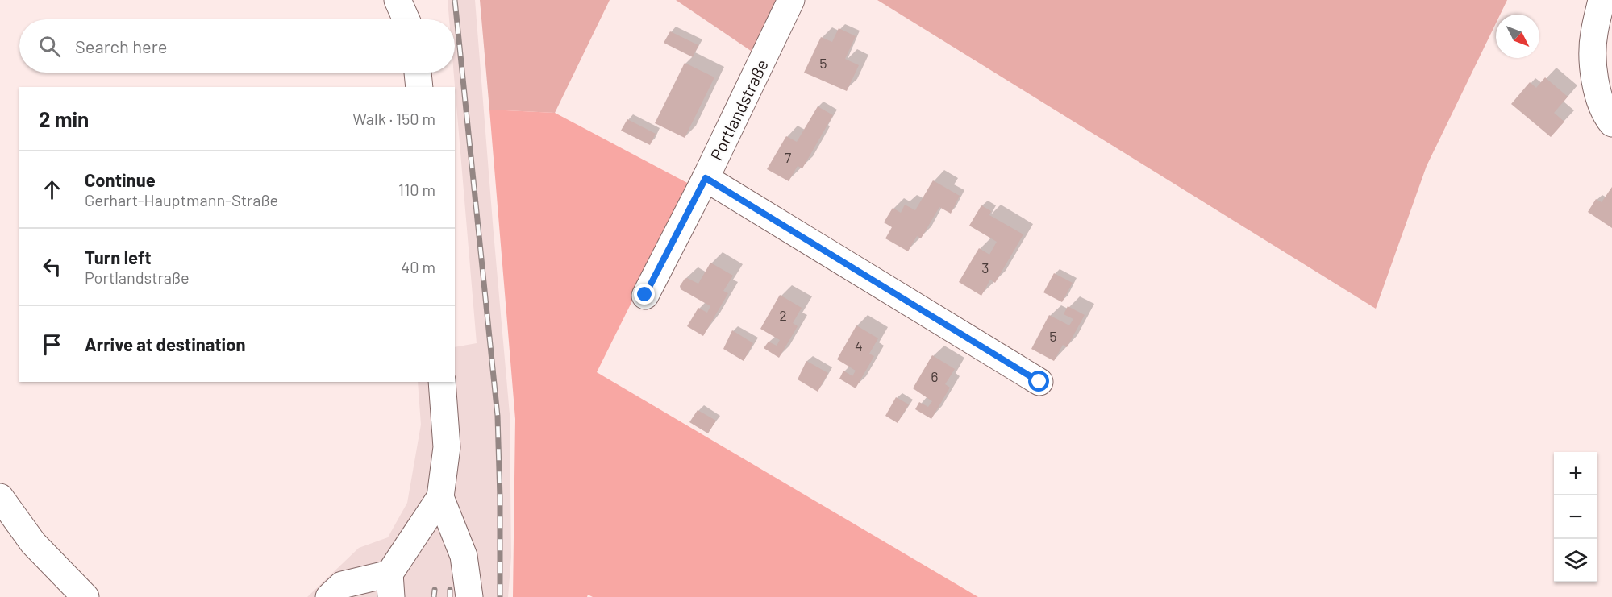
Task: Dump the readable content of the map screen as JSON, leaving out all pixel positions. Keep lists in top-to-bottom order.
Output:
{
  "streets": {
    "street": ["Portlandstraße"]
  },
  "house_numbers": [
    "5",
    "7",
    "3",
    "2",
    "5",
    "4",
    "6"
  ],
  "north": "bottom right",
  "page": {
    "search": "Search here",
    "heading": ["2 min", "Walk · 150 m"],
    "list": [
      ["Continue", "Gerhart-Hauptmann-Straße", "110 m"],
      ["Turn left", "Portlandstraße", "40 m"],
      "Arrive at destination"
    ],
    "map_buttons": ["+", "−"]
  }
}
